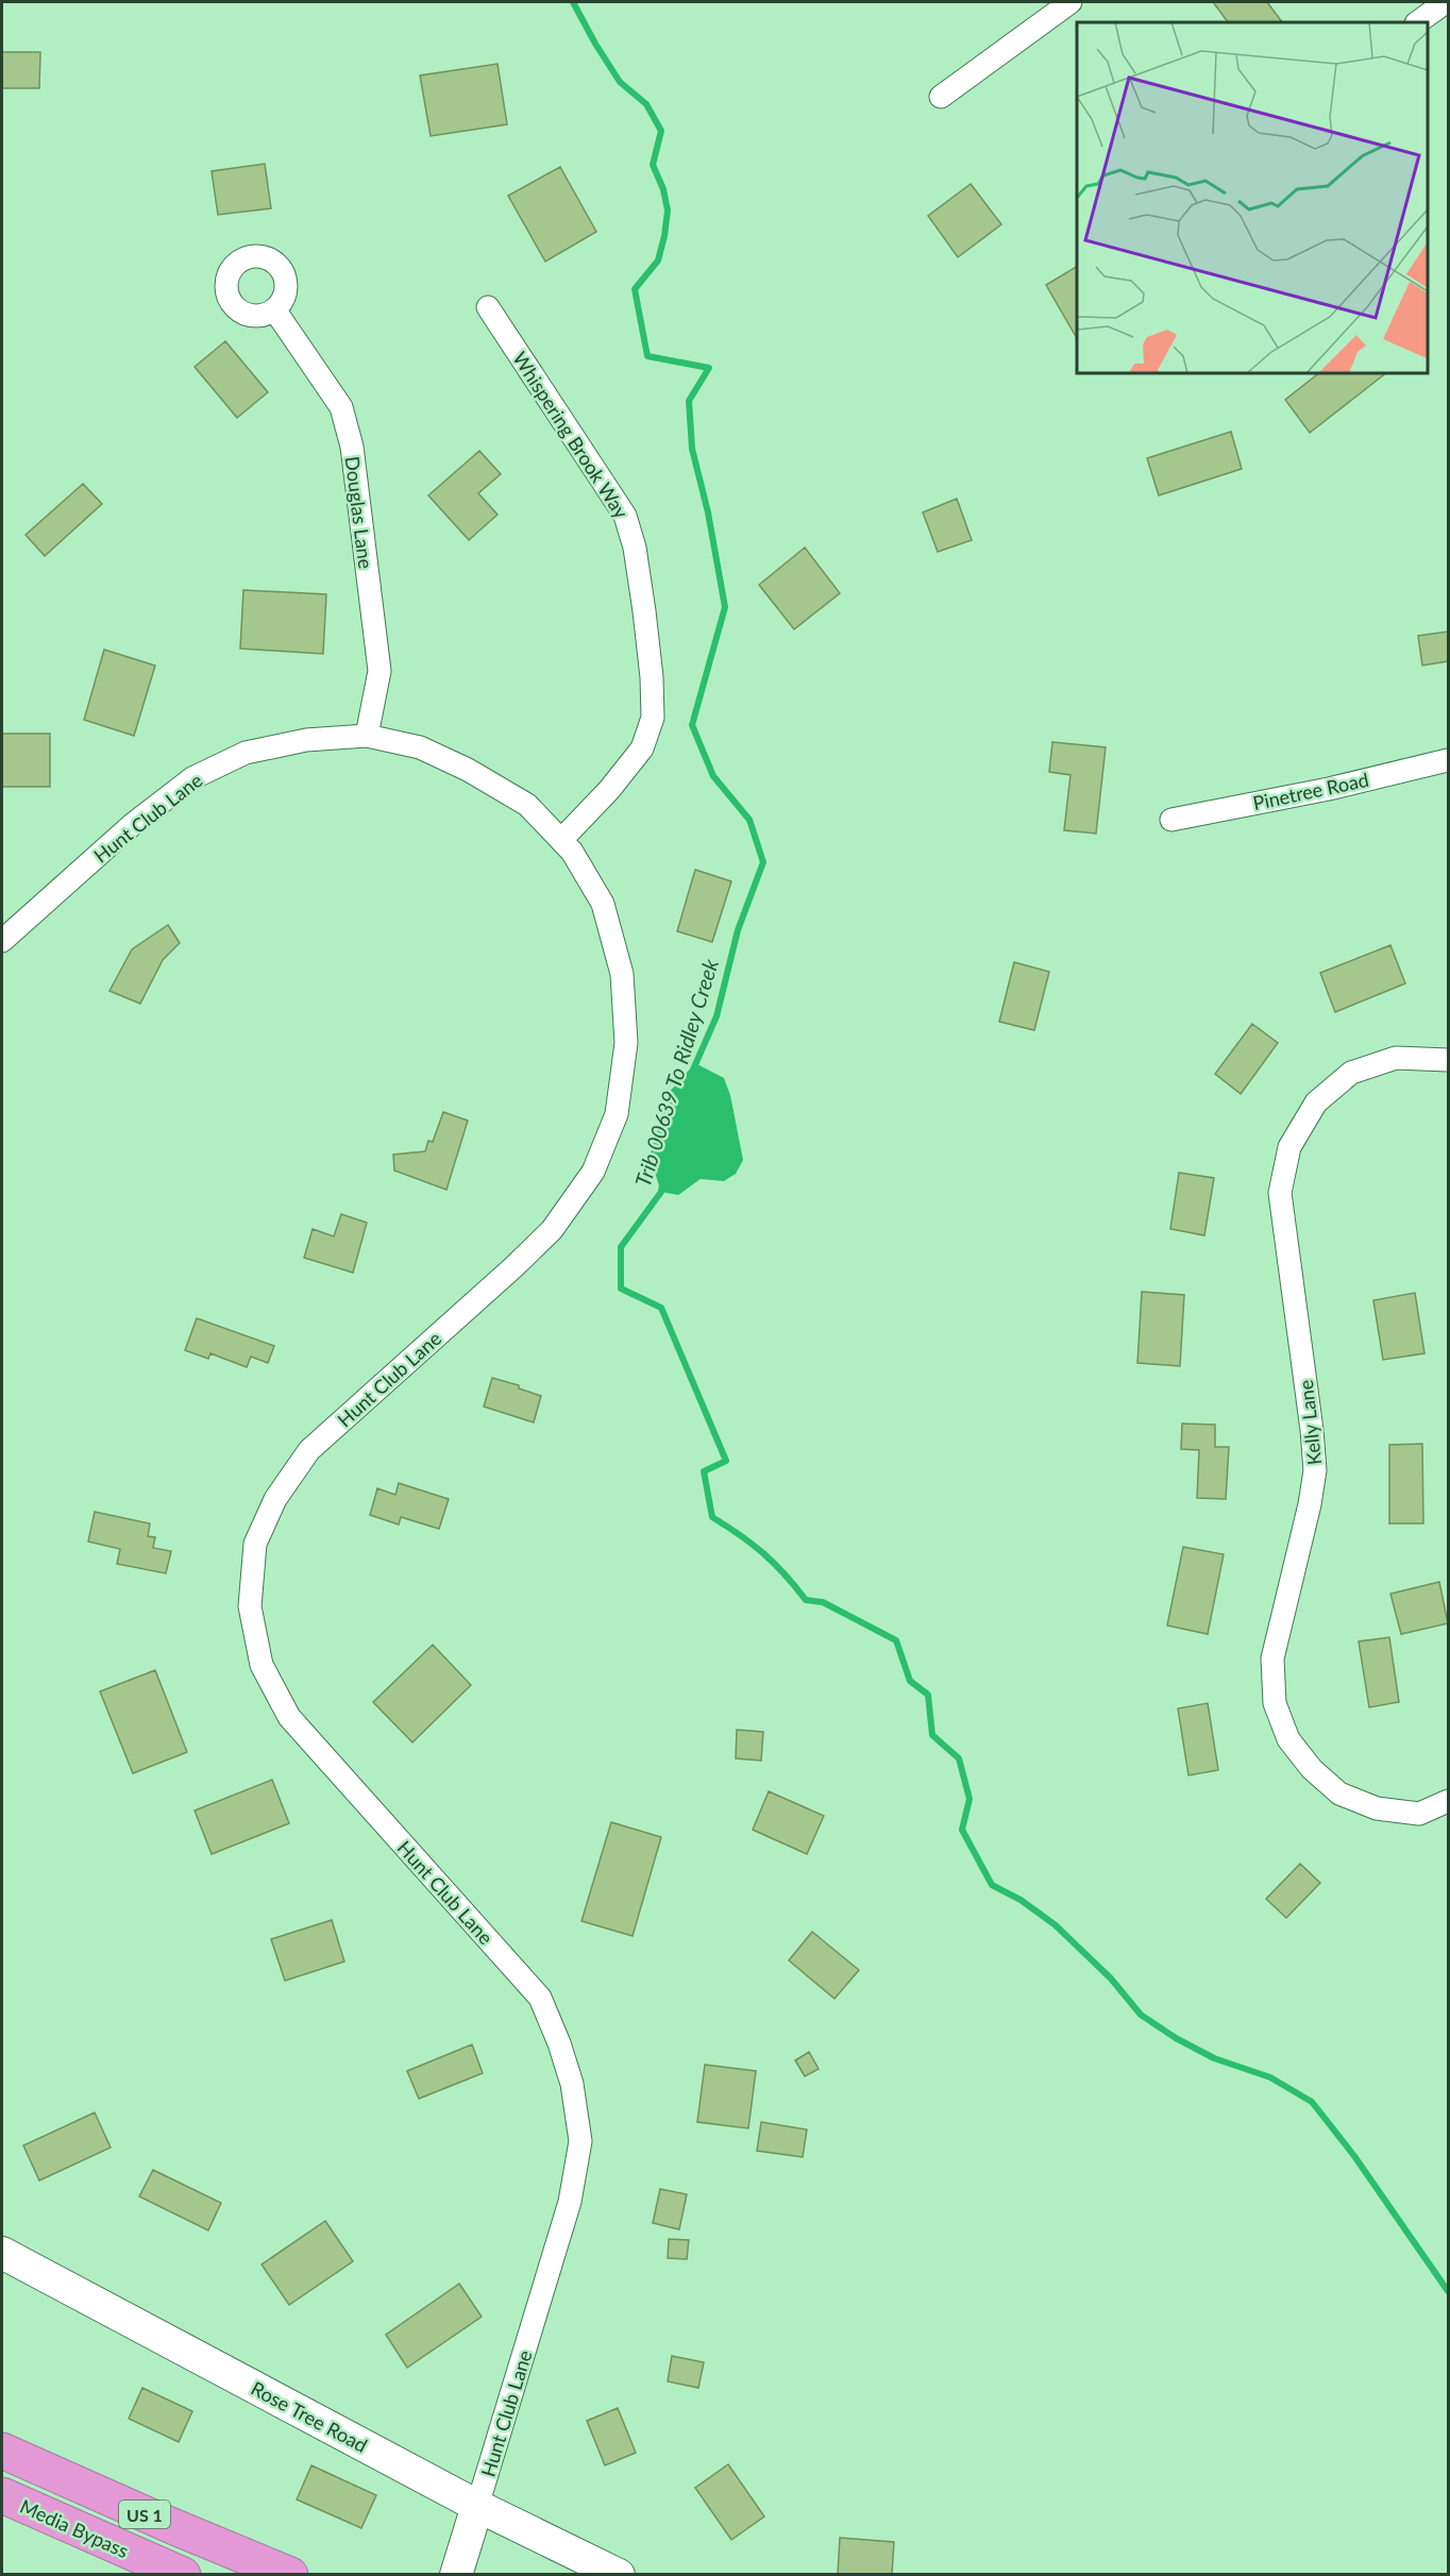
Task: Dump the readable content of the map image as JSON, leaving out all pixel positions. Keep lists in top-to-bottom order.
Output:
{
  "streets": {
    "highway": ["US 1", "Media Bypass"],
    "street": [
      "Whispering Brook Way",
      "Douglas Lane",
      "Pinetree Road",
      "Hunt Club Lane",
      "Kelly Lane",
      "Rose Tree Road"
    ]
  },
  "crossings": [
    ["Whispering Brook Way", "Hunt Club Lane"],
    ["Douglas Lane", "Hunt Club Lane"],
    ["Hunt Club Lane", "Rose Tree Road"]
  ],
  "water": ["Trib 00639 To Ridley Creek"]
}
